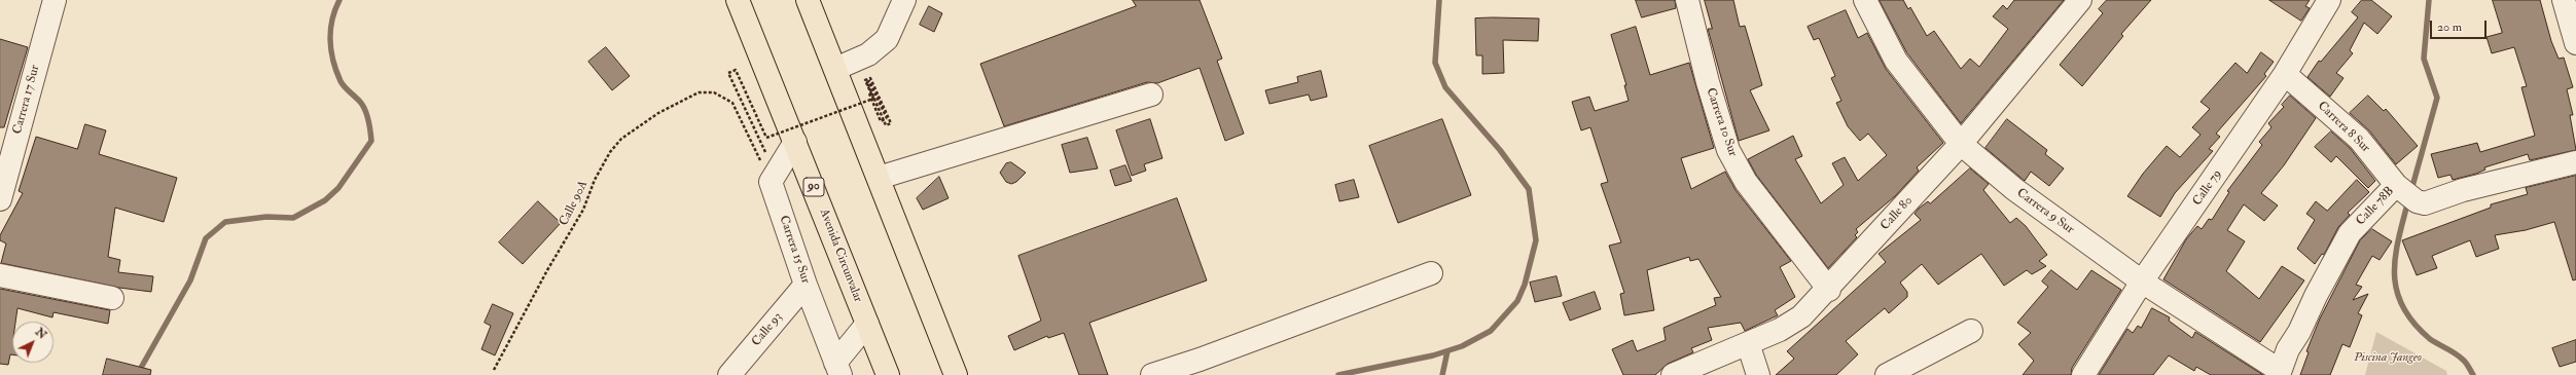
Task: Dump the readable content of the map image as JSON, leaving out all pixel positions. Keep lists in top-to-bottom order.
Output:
{
  "streets": {
    "highway": ["90", "Avenida Circunvalar"],
    "street": [
      "Carrera 17 Sur",
      "Carrera 10 Sur",
      "Carrera 8 Sur",
      "Calle 79",
      "Calle 78B",
      "Carrera 9 Sur",
      "Calle 80",
      "Carrera 15 Sur",
      "Calle 93"
    ],
    "path": ["Calle 90A"]
  },
  "crossings": [
    ["Carrera 10 Sur", "Calle 80"],
    ["Carrera 8 Sur", "Calle 79"],
    ["Carrera 8 Sur", "Calle 78B"],
    ["Calle 79", "Carrera 9 Sur"],
    ["Calle 90A", "Carrera 15 Sur"],
    ["Calle 78B", "Carrera 9 Sur"],
    ["Carrera 9 Sur", "Calle 80"],
    ["Carrera 15 Sur", "Avenida Circunvalar"],
    ["Carrera 15 Sur", "Calle 93"]
  ],
  "parks": ["Piscina Jangeo"],
  "scale_bar": "20 m",
  "north": "top right"
}
